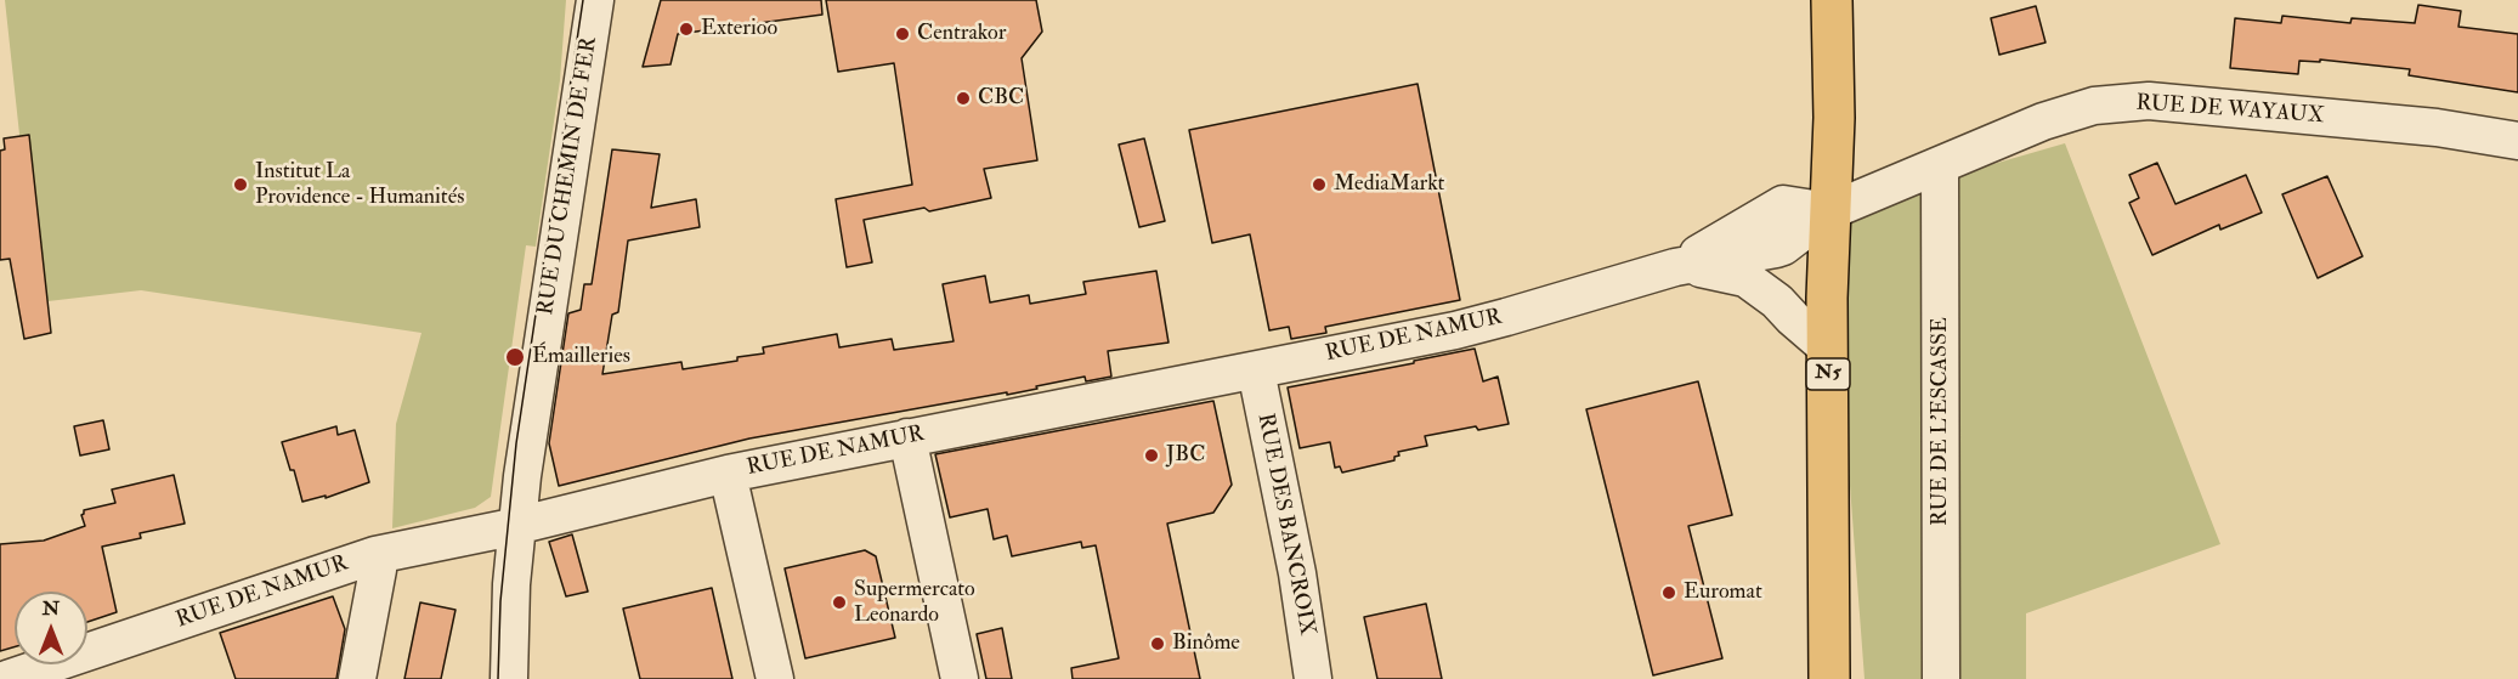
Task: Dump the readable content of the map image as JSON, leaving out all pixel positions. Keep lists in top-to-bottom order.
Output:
{
  "streets": {
    "main road": ["N5"],
    "street": [
      "RUE DE WAYAUX",
      "RUE DU CHEMIN DE FER",
      "RUE DE NAMUR",
      "RUE DE L'ESCASSE",
      "RUE DES BANCROIX"
    ]
  },
  "crossings": [
    ["RUE DE WAYAUX", "N5"],
    ["RUE DE WAYAUX", "RUE DE L'ESCASSE"],
    ["RUE DU CHEMIN DE FER", "RUE DE NAMUR"],
    ["RUE DE NAMUR", "N5"],
    ["RUE DE NAMUR", "RUE DES BANCROIX"]
  ],
  "places": [
    "Exterioo",
    "Centrakor",
    "CBC",
    "Institut La Providence - Humanités",
    "MediaMarkt",
    "Émailleries",
    "JBC",
    "Euromat",
    "Supermercato Leonardo",
    "Binôme"
  ],
  "north": "top"
}
